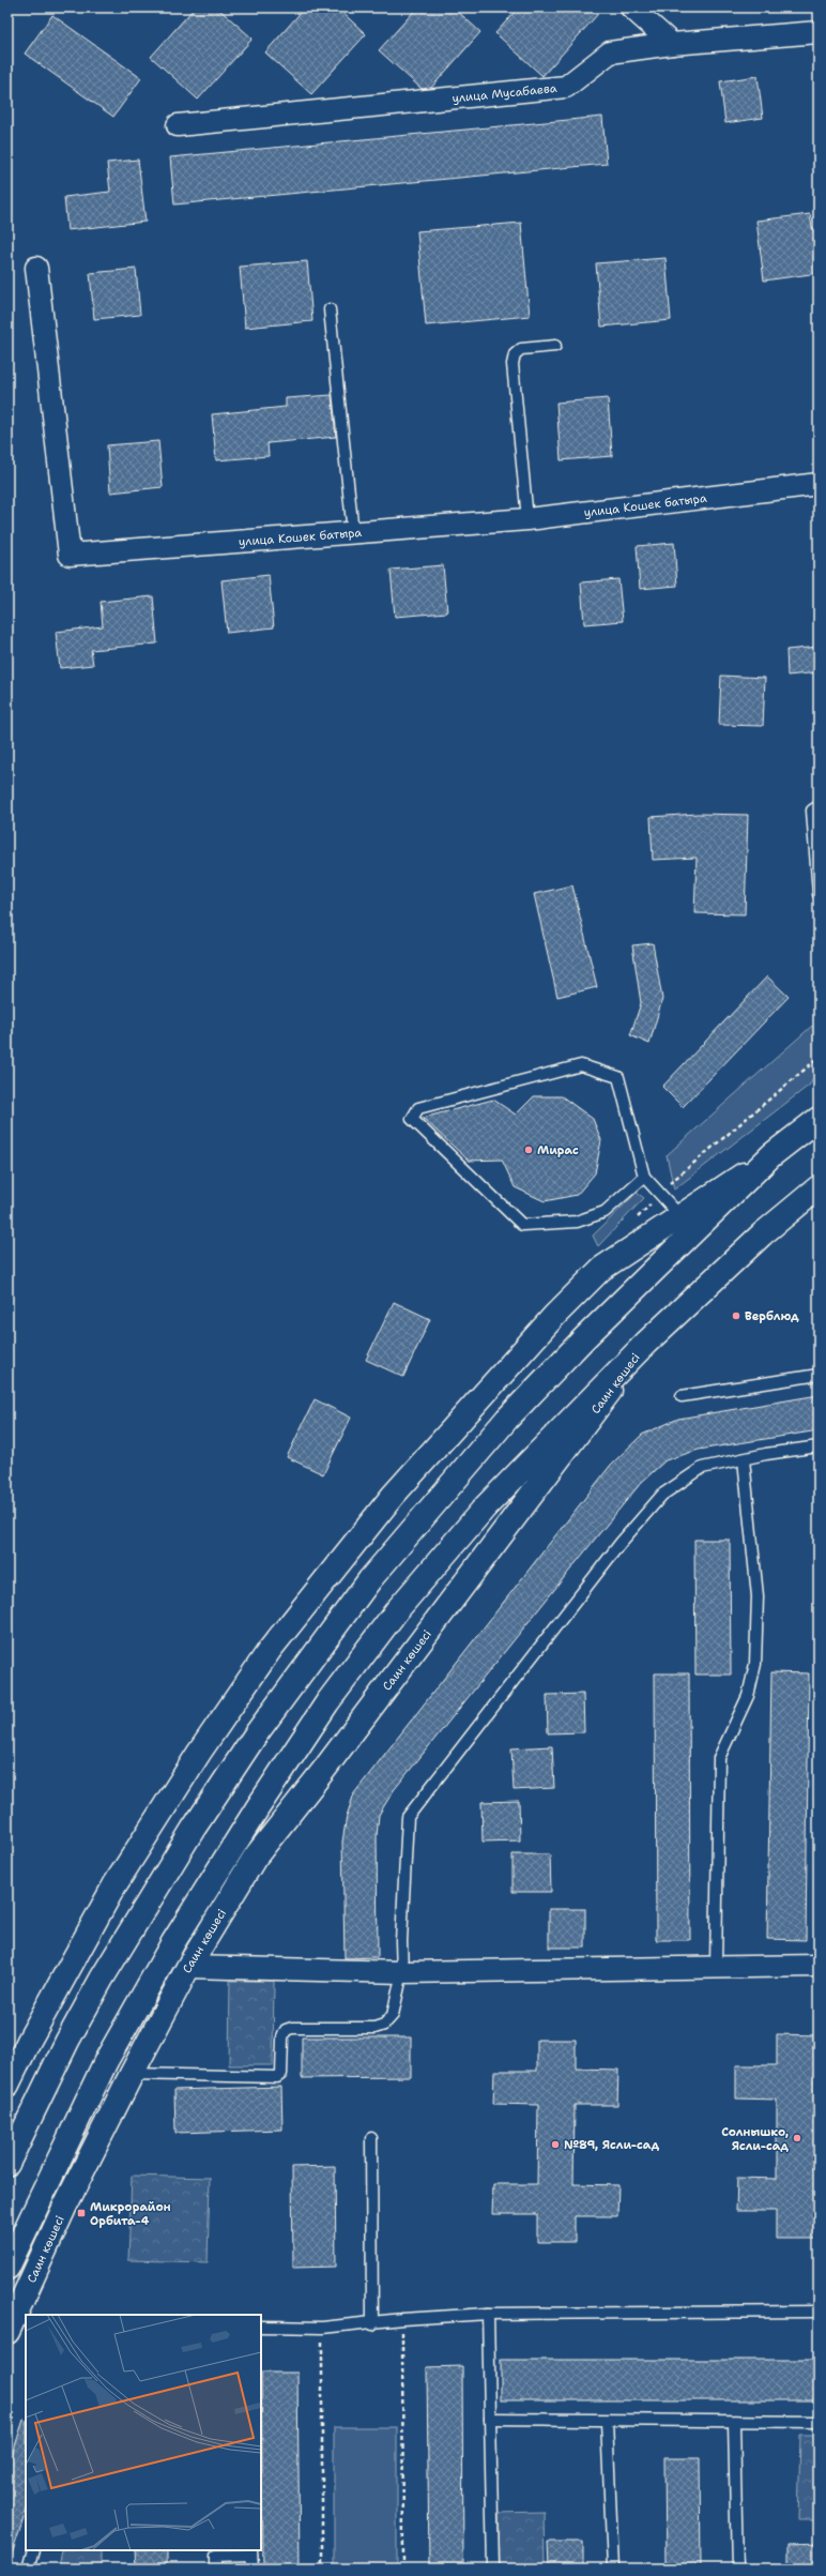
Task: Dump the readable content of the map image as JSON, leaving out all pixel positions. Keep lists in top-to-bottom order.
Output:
{
  "streets": {
    "main road": ["Саин көшесі"],
    "street": ["улица Мусабаева", "улица Кошек батыра"]
  },
  "places": {
    "other": [
      "Мирас",
      "Верблюд",
      "Солнышко, Ясли-сад",
      "№89, Ясли-сад"
    ],
    "transit": ["Микрорайон Орбита-4"]
  }
}
